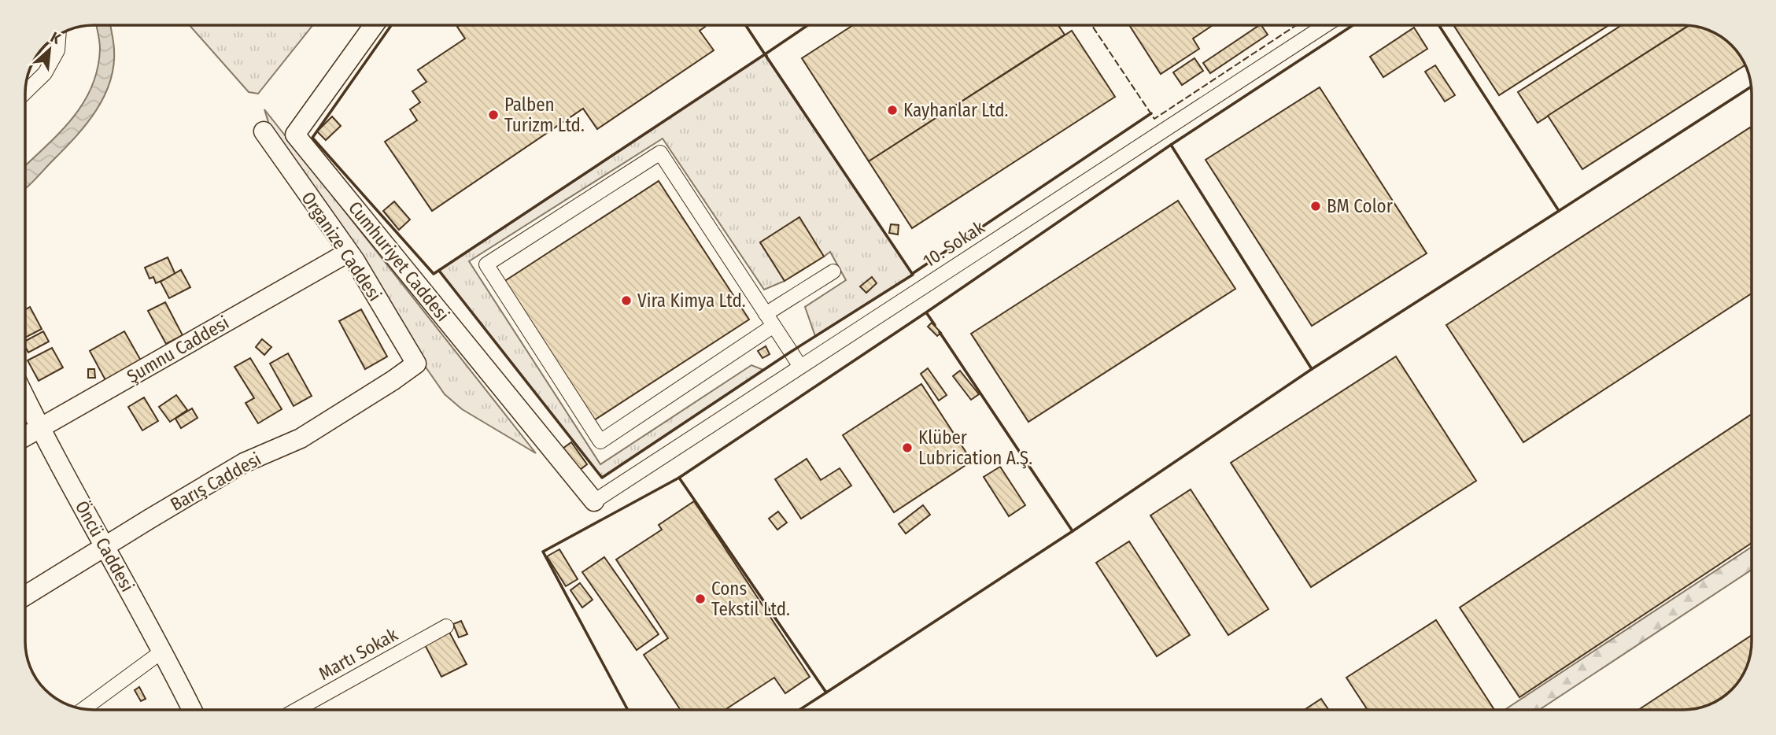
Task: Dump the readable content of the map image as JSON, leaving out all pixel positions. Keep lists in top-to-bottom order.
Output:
{
  "streets": {
    "street": [
      "10. Sokak",
      "Organize Caddesi",
      "Cumhuriyet Caddesi",
      "Şumnu Caddesi",
      "Barış Caddesi",
      "Öncü Caddesi",
      "Martı Sokak"
    ]
  },
  "crossings": [
    ["10. Sokak", "Cumhuriyet Caddesi"],
    ["Organize Caddesi", "Barış Caddesi"],
    ["Şumnu Caddesi", "Öncü Caddesi"],
    ["Barış Caddesi", "Öncü Caddesi"]
  ],
  "places": [
    "Kayhanlar Ltd.",
    "Palben Turizm Ltd.",
    "BM Color",
    "Vira Kimya Ltd.",
    "Klüber Lubrication A.Ş.",
    "Cons Tekstil Ltd."
  ],
  "north": "top right"
}
